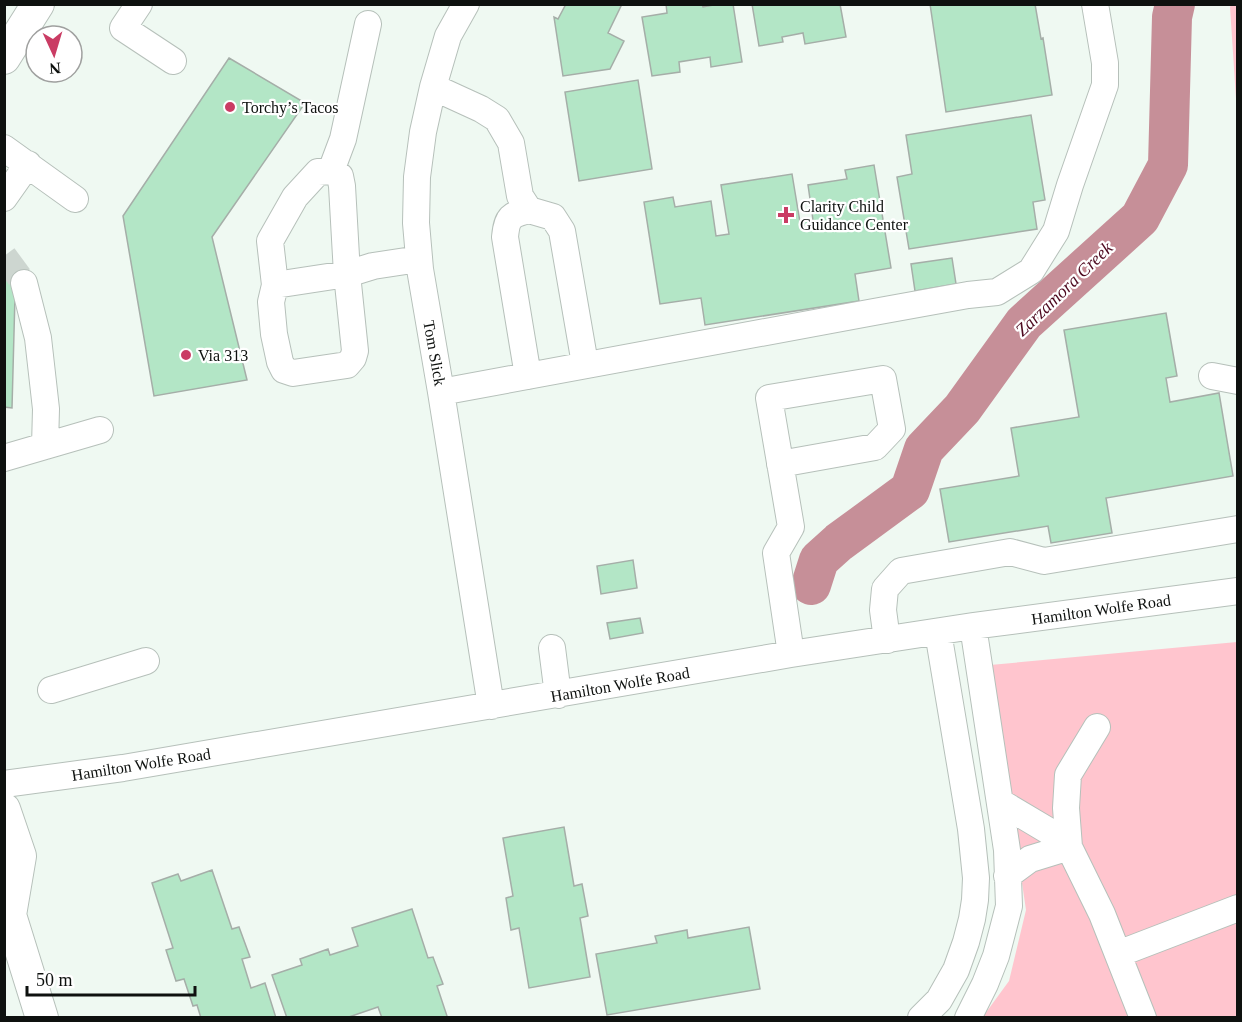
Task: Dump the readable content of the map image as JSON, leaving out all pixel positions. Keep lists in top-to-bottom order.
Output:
{
  "streets": {
    "street": ["Tom Slick", "Hamilton Wolfe Road"]
  },
  "crossings": [
    ["Tom Slick", "Hamilton Wolfe Road"]
  ],
  "water": ["Zarzamora Creek"],
  "places": {
    "other": ["Torchy’s Tacos", "Via 313"],
    "health": ["Clarity Child Guidance Center"]
  },
  "scale_bar": "50 m",
  "north": "bottom"
}
